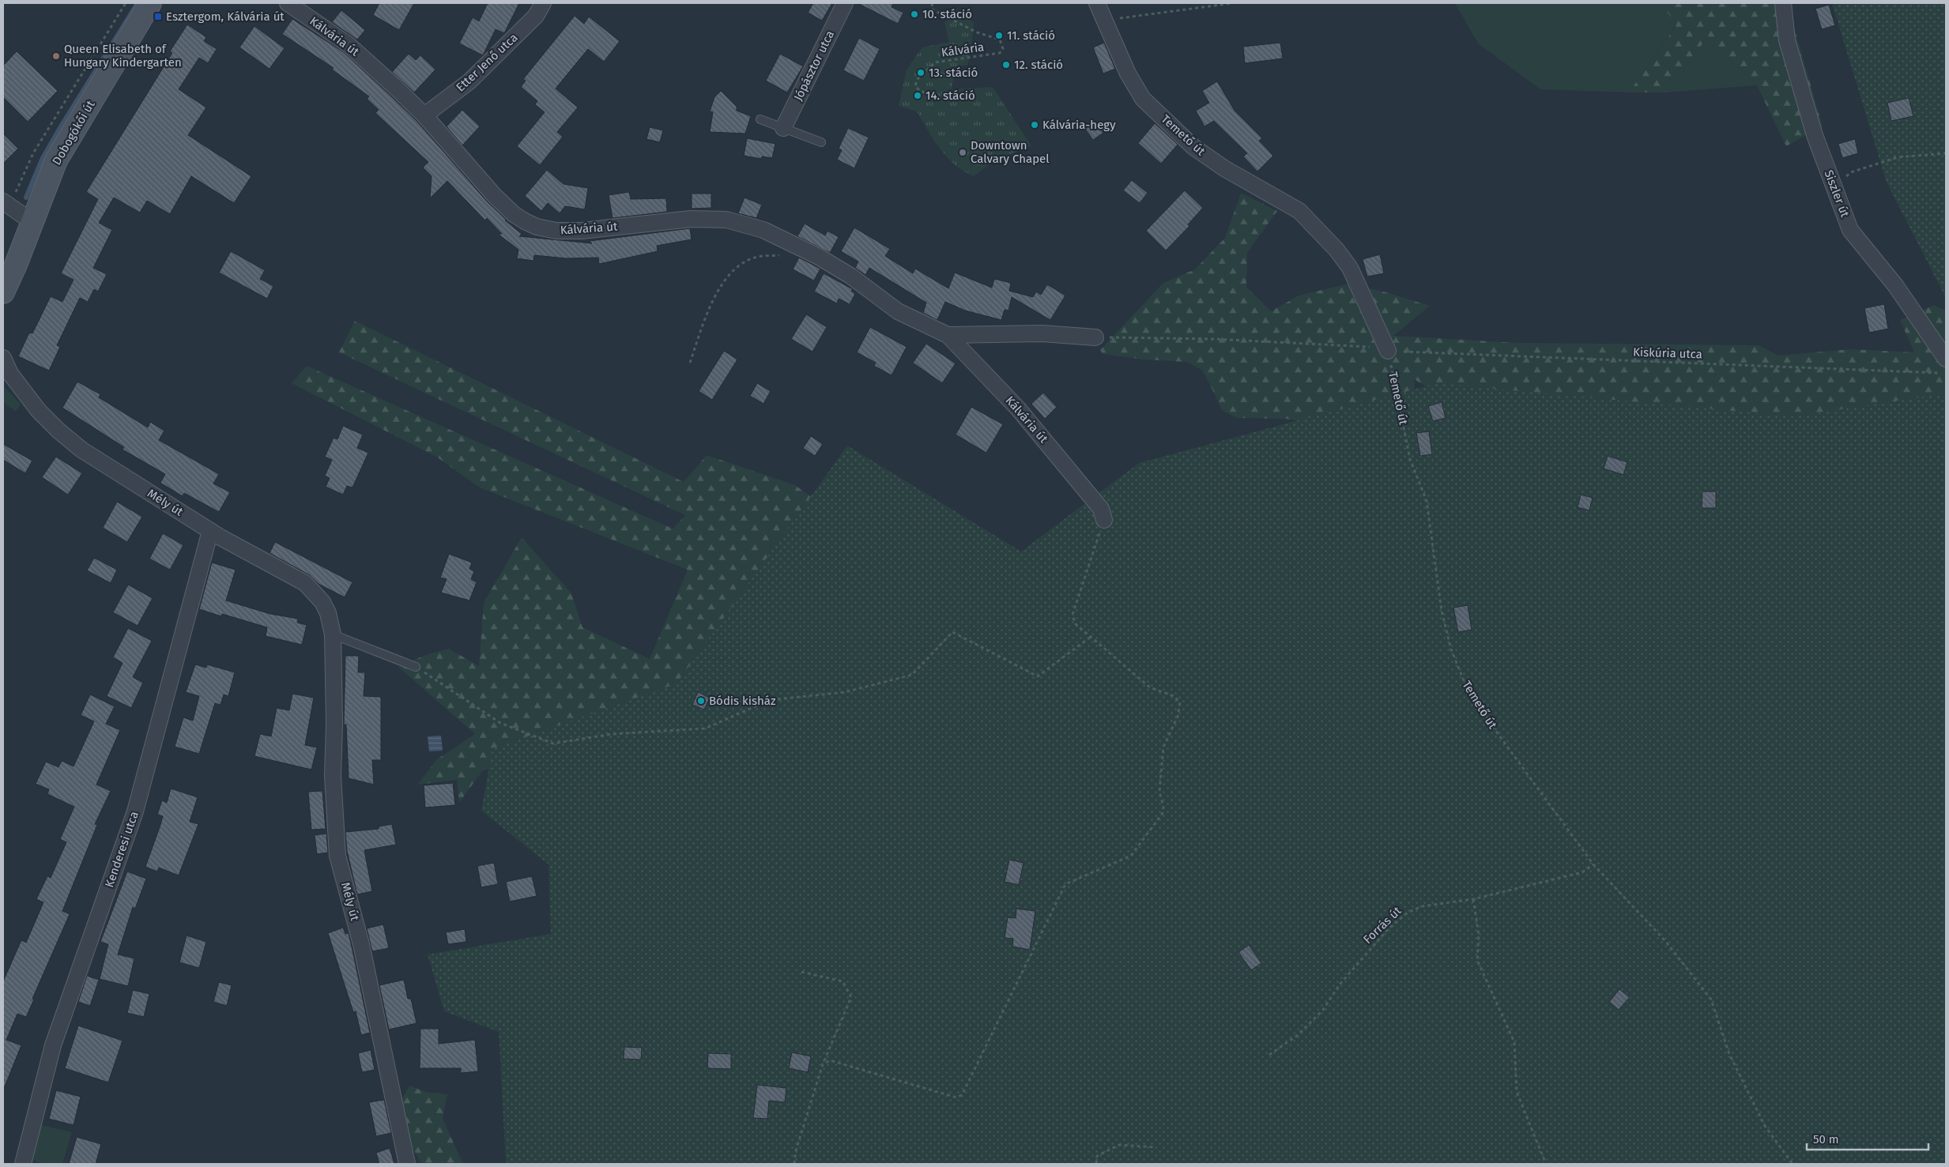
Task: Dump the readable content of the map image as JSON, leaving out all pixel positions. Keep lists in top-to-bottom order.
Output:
{
  "streets": {
    "main road": ["Dobogókői út"],
    "street": [
      "Kálvária út",
      "Etter Jenő utca",
      "Jópásztor utca",
      "Temető út",
      "Siszler út",
      "Mély út",
      "Kenderesi utca"
    ],
    "path": ["Kálvária", "Kiskúria utca", "Forrás út"]
  },
  "crossings": [
    ["Kálvária út", "Etter Jenő utca"],
    ["Kálvária út", "Kiskúria utca"],
    ["Temető út", "Kiskúria utca"],
    ["Temető út", "Forrás út"],
    ["Mély út", "Kenderesi utca"]
  ],
  "places": {
    "other": [
      "10. stáció",
      "11. stáció",
      "Queen Elisabeth of Hungary Kindergarten",
      "12. stáció",
      "13. stáció",
      "14. stáció",
      "Kálvária-hegy",
      "Downtown Calvary Chapel",
      "Bódis kisház"
    ],
    "transit": ["Esztergom, Kálvária út"]
  },
  "scale_bar": "50 m"
}
